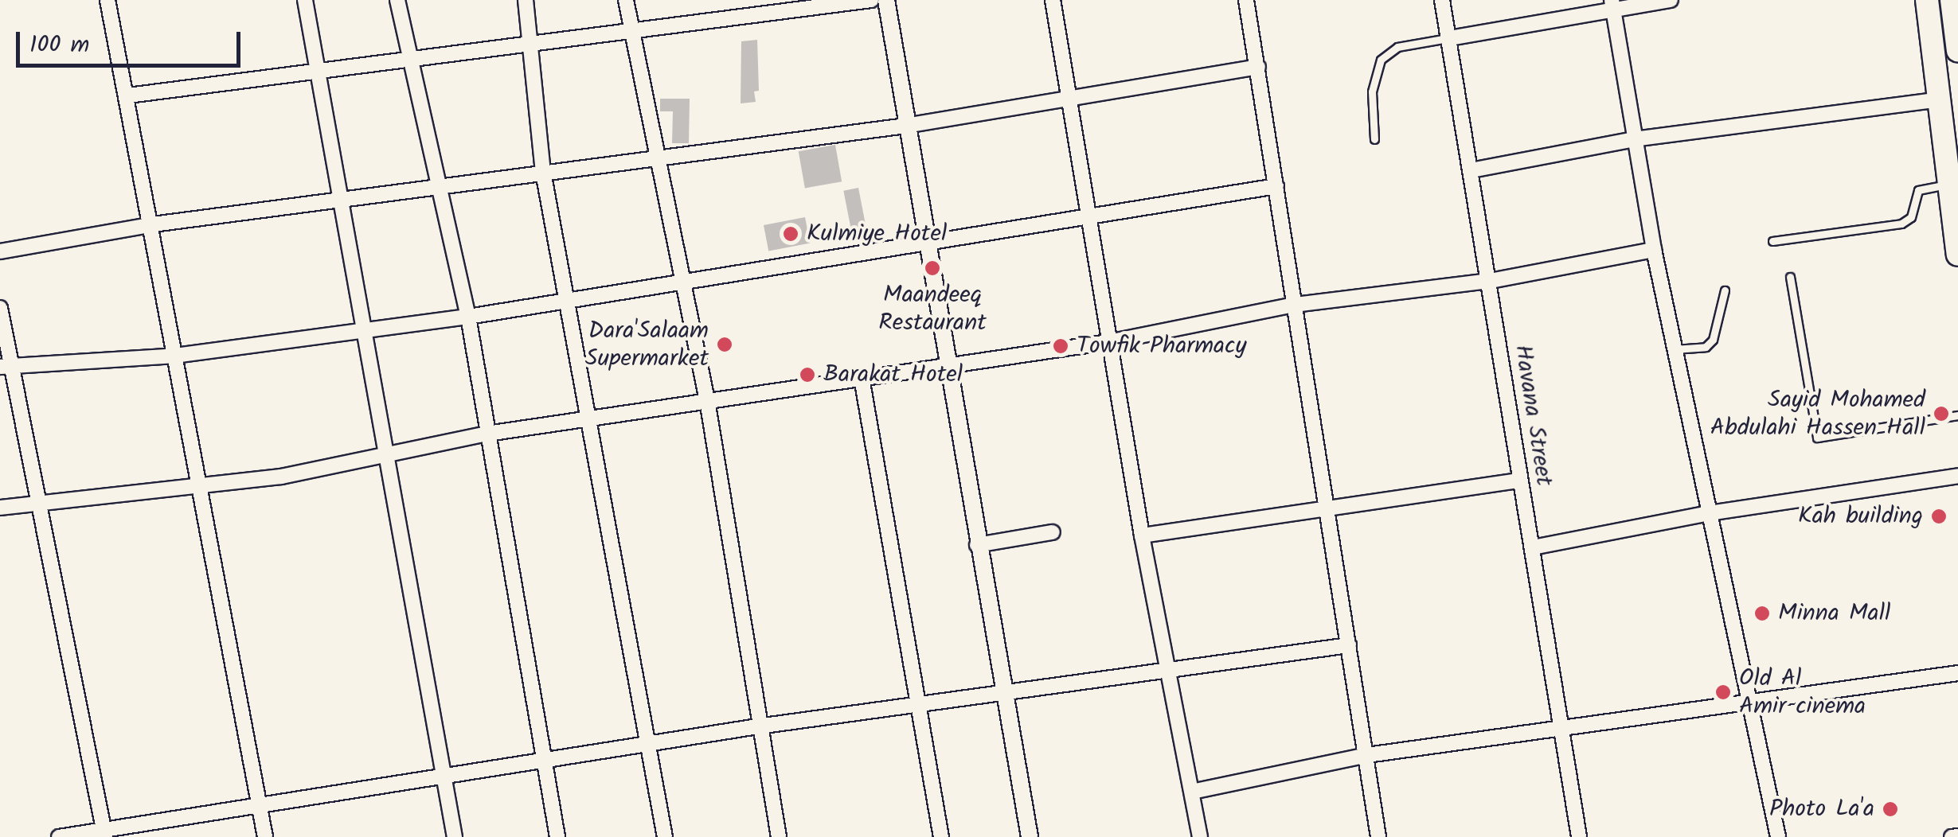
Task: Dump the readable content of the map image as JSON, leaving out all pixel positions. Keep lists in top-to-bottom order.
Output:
{
  "streets": {
    "street": ["Havana Street"]
  },
  "places": [
    "Kulmiye Hotel",
    "Maandeeq Restaurant",
    "Dara'Salaam Supermarket",
    "Towfik Pharmacy",
    "Barakat Hotel",
    "Sayid Mohamed Abdulahi Hassen Hall",
    "Kah building",
    "Minna Mall",
    "Old Al Amir cinema",
    "Photo La'a"
  ],
  "scale_bar": "100 m"
}
